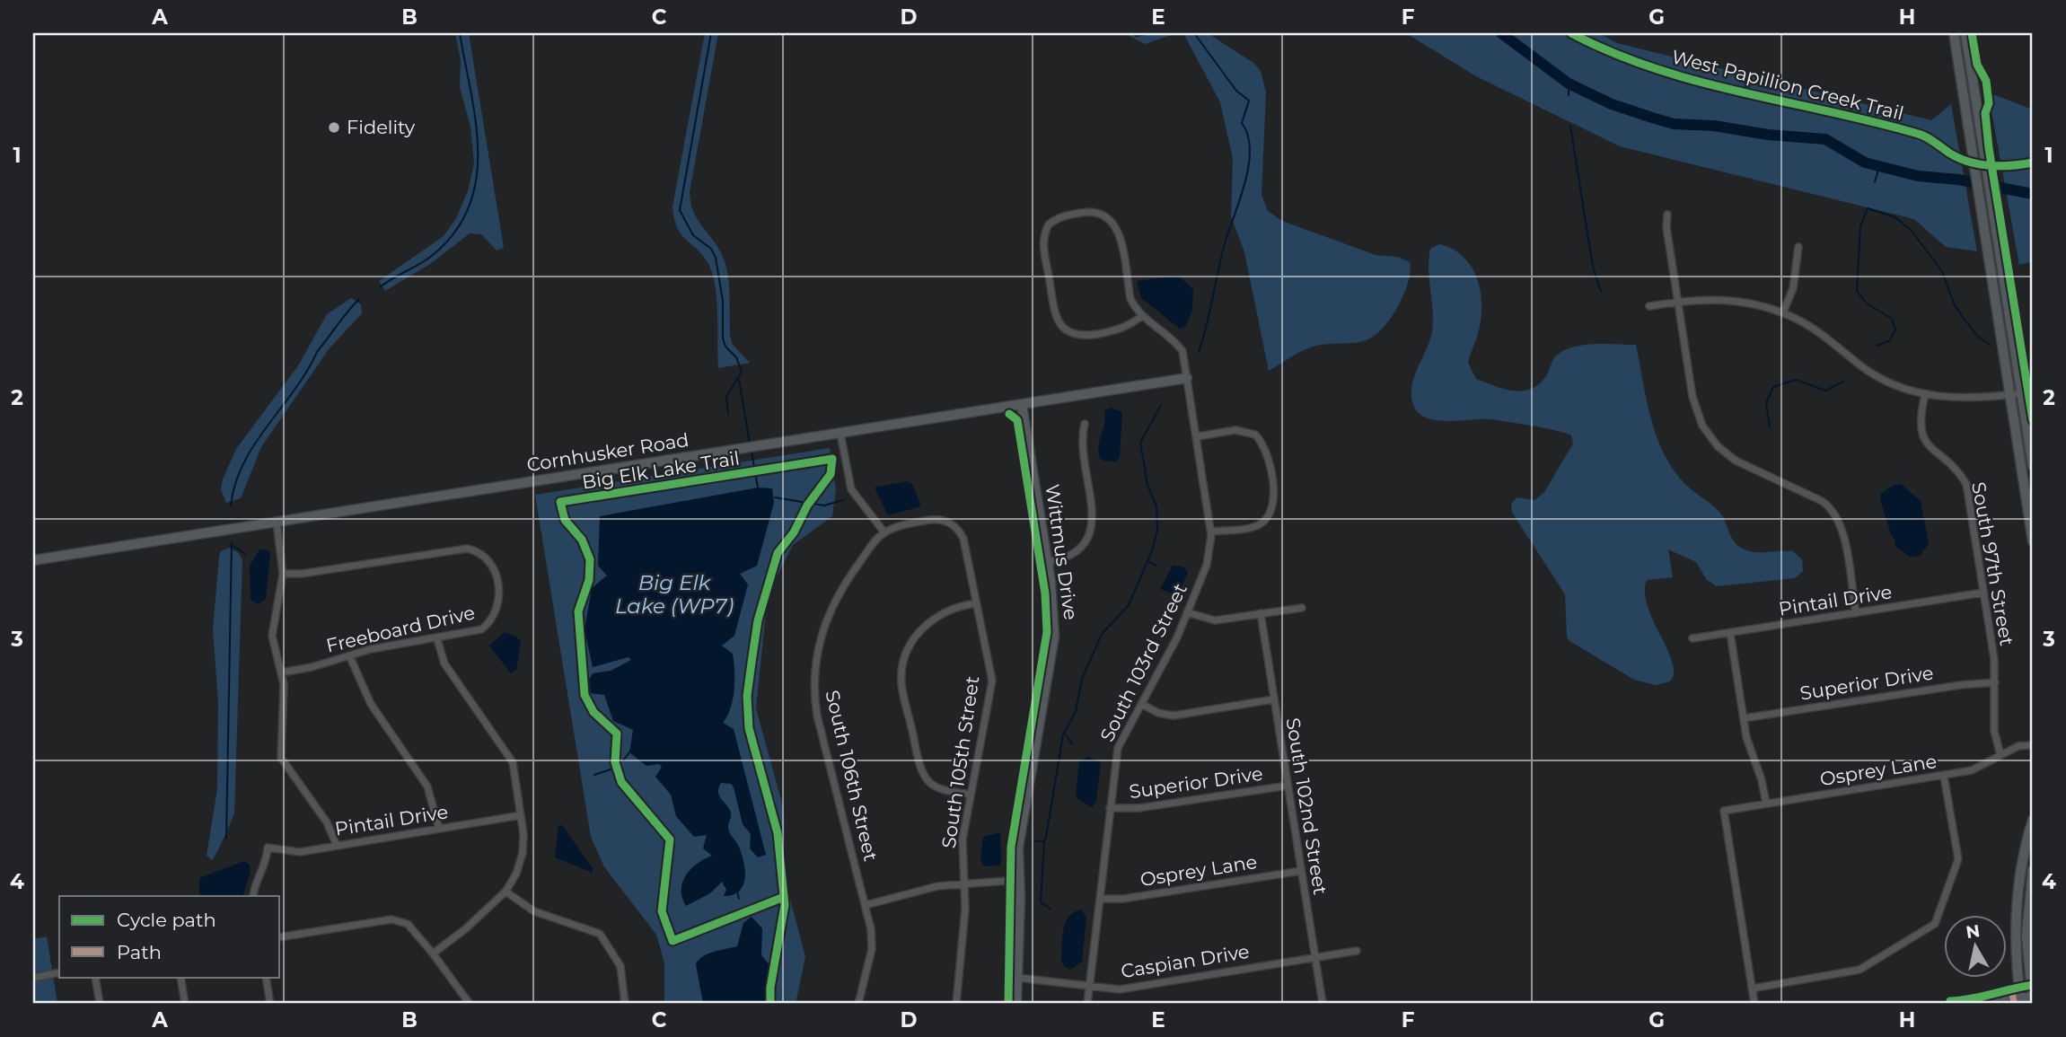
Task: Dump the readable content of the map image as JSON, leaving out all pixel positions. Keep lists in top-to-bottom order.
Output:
{
  "streets": {
    "street": [
      "Cornhusker Road",
      "Wittmus Drive",
      "South 97th Street",
      "Pintail Drive",
      "Freeboard Drive",
      "South 103rd Street",
      "Superior Drive",
      "South 105th Street",
      "Osprey Lane",
      "South 106th Street",
      "South 102nd Street",
      "Caspian Drive"
    ],
    "cycle path": ["West Papillion Creek Trail", "Big Elk Lake Trail"]
  },
  "crossings": [
    ["Cornhusker Road", "Wittmus Drive"],
    ["Cornhusker Road", "South 103rd Street"],
    ["Wittmus Drive", "Caspian Drive"],
    ["South 97th Street", "Pintail Drive"],
    ["South 97th Street", "Superior Drive"],
    ["South 97th Street", "Osprey Lane"],
    ["South 103rd Street", "Superior Drive"],
    ["South 103rd Street", "Osprey Lane"],
    ["South 103rd Street", "Caspian Drive"],
    ["Superior Drive", "South 102nd Street"],
    ["South 105th Street", "South 106th Street"],
    ["Osprey Lane", "South 102nd Street"],
    ["South 102nd Street", "Caspian Drive"]
  ],
  "water": ["Big Elk Lake (WP7)"],
  "places": ["Fidelity"],
  "legend": ["Cycle path", "Path"],
  "north": "top",
  "grid": {
    "columns": [
      "A",
      "B",
      "C",
      "D",
      "E",
      "F",
      "G",
      "H"
    ],
    "rows": [
      "1",
      "2",
      "3",
      "4"
    ]
  }
}
